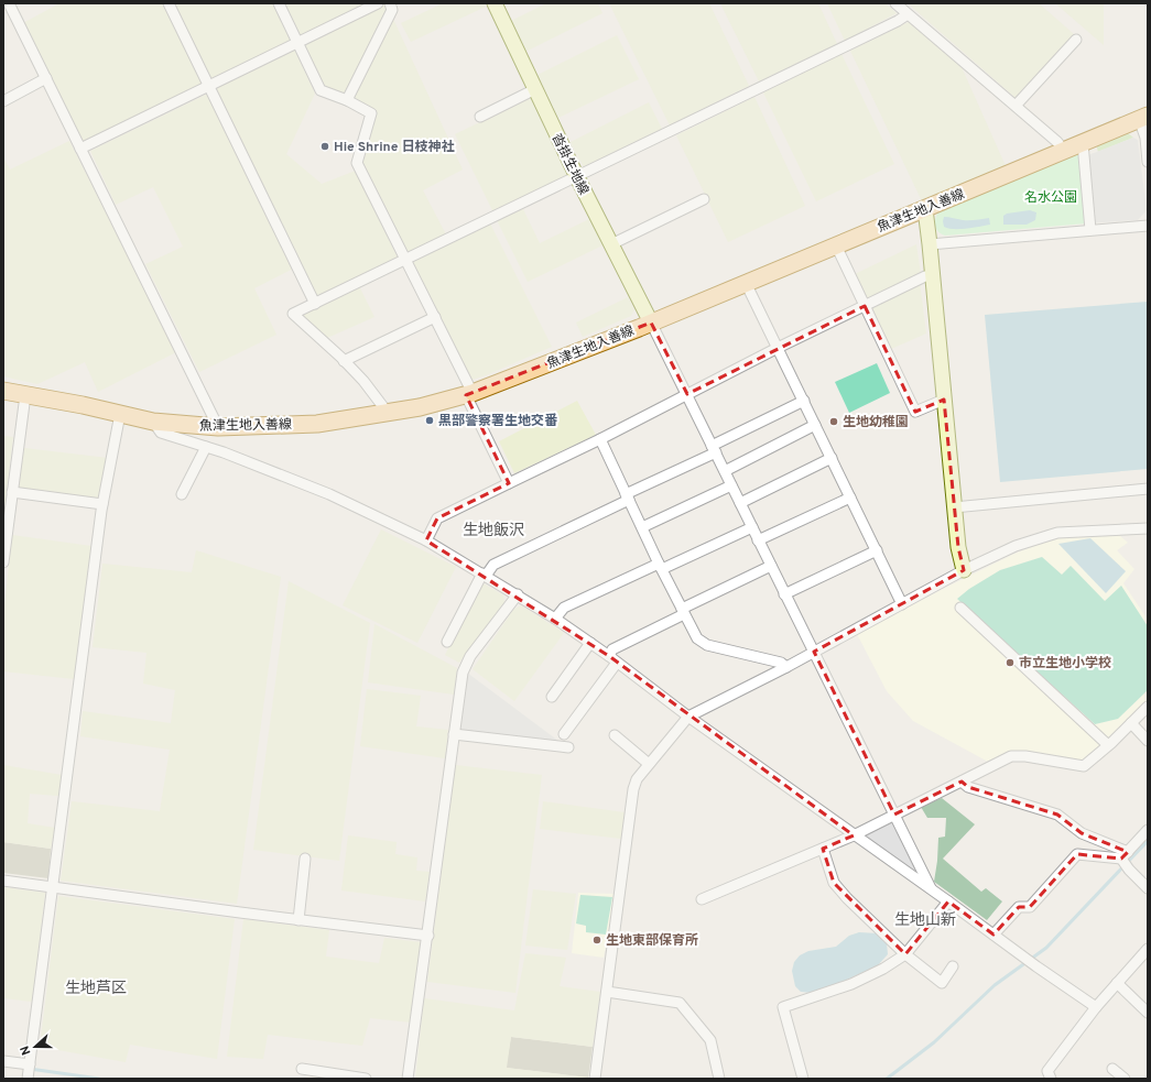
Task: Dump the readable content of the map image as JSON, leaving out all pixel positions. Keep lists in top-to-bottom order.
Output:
{
  "streets": {
    "main road": ["魚津生地入善線"],
    "street": ["沓掛生地線"]
  },
  "crossings": [
    ["沓掛生地線", "魚津生地入善線"]
  ],
  "districts": ["生地飯沢", "生地山新", "生地芦区"],
  "parks": ["名水公園"],
  "places": [
    "Hie Shrine 日枝神社",
    "黒部警察署生地交番",
    "生地幼稚園",
    "市立生地小学校",
    "生地東部保育所"
  ],
  "north": "left"
}
